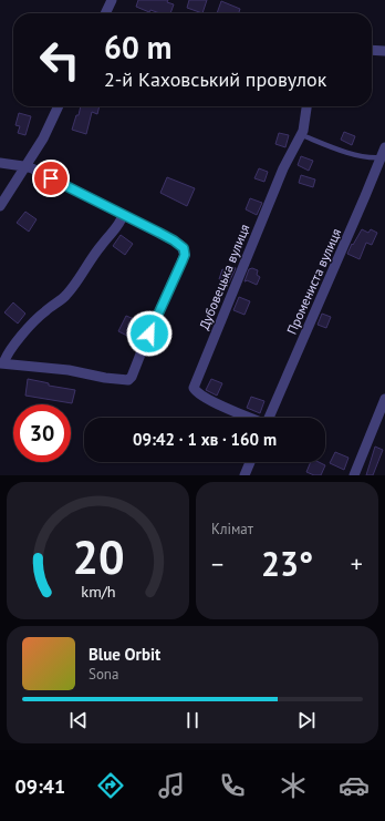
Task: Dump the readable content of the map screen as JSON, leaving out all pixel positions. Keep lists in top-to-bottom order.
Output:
{
  "streets": {
    "street": ["Дубовецька вулиця", "Промениста вулиця"]
  },
  "page": {
    "turn": ["60 m", "2-й Каховський провулок"],
    "limit": "30",
    "trip": "09:42 · 1 хв · 160 m",
    "tile": "Клімат",
    "heat": ["−", "23°", "+"],
    "song": ["Blue Orbit", "Sona"],
    "tabs": "09:41",
    "gauge": ["20", "km/h"]
  }
}
